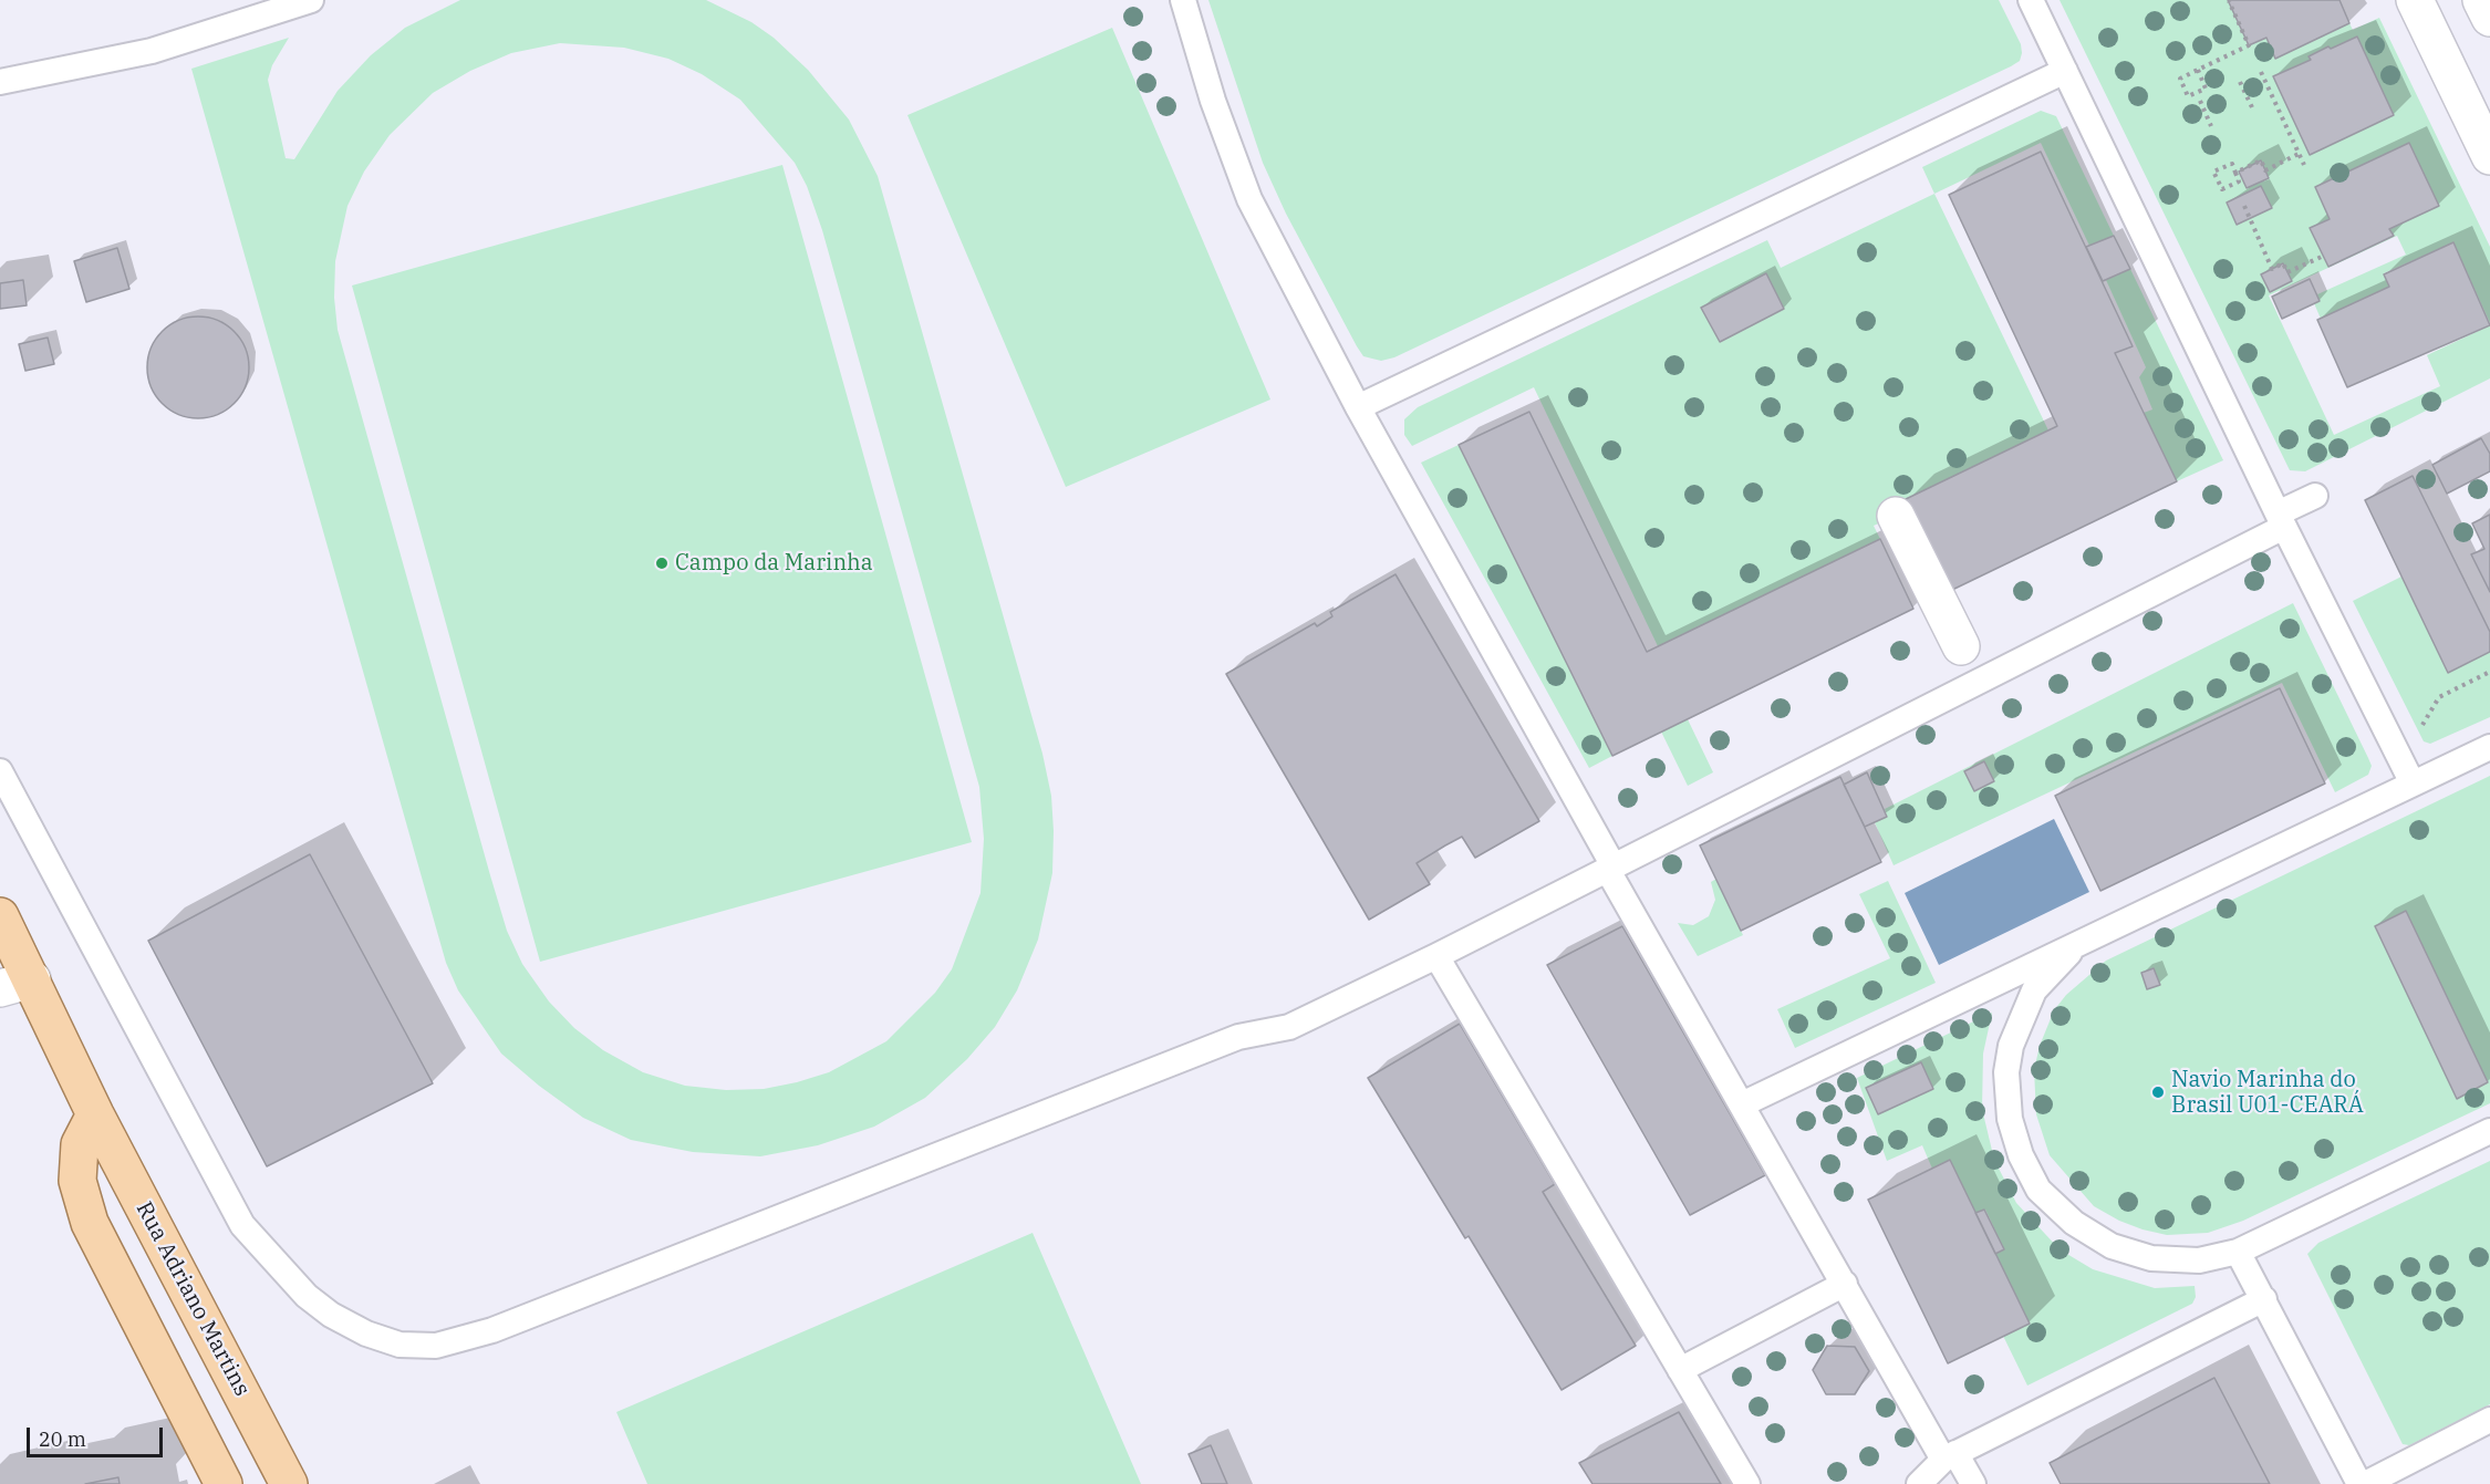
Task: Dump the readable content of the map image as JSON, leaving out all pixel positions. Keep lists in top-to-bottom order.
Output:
{
  "streets": {
    "main road": ["Rua Adriano Martins"]
  },
  "places": ["Campo da Marinha", "Navio Marinha do Brasil U01-CEARÁ"],
  "scale_bar": "20 m"
}
